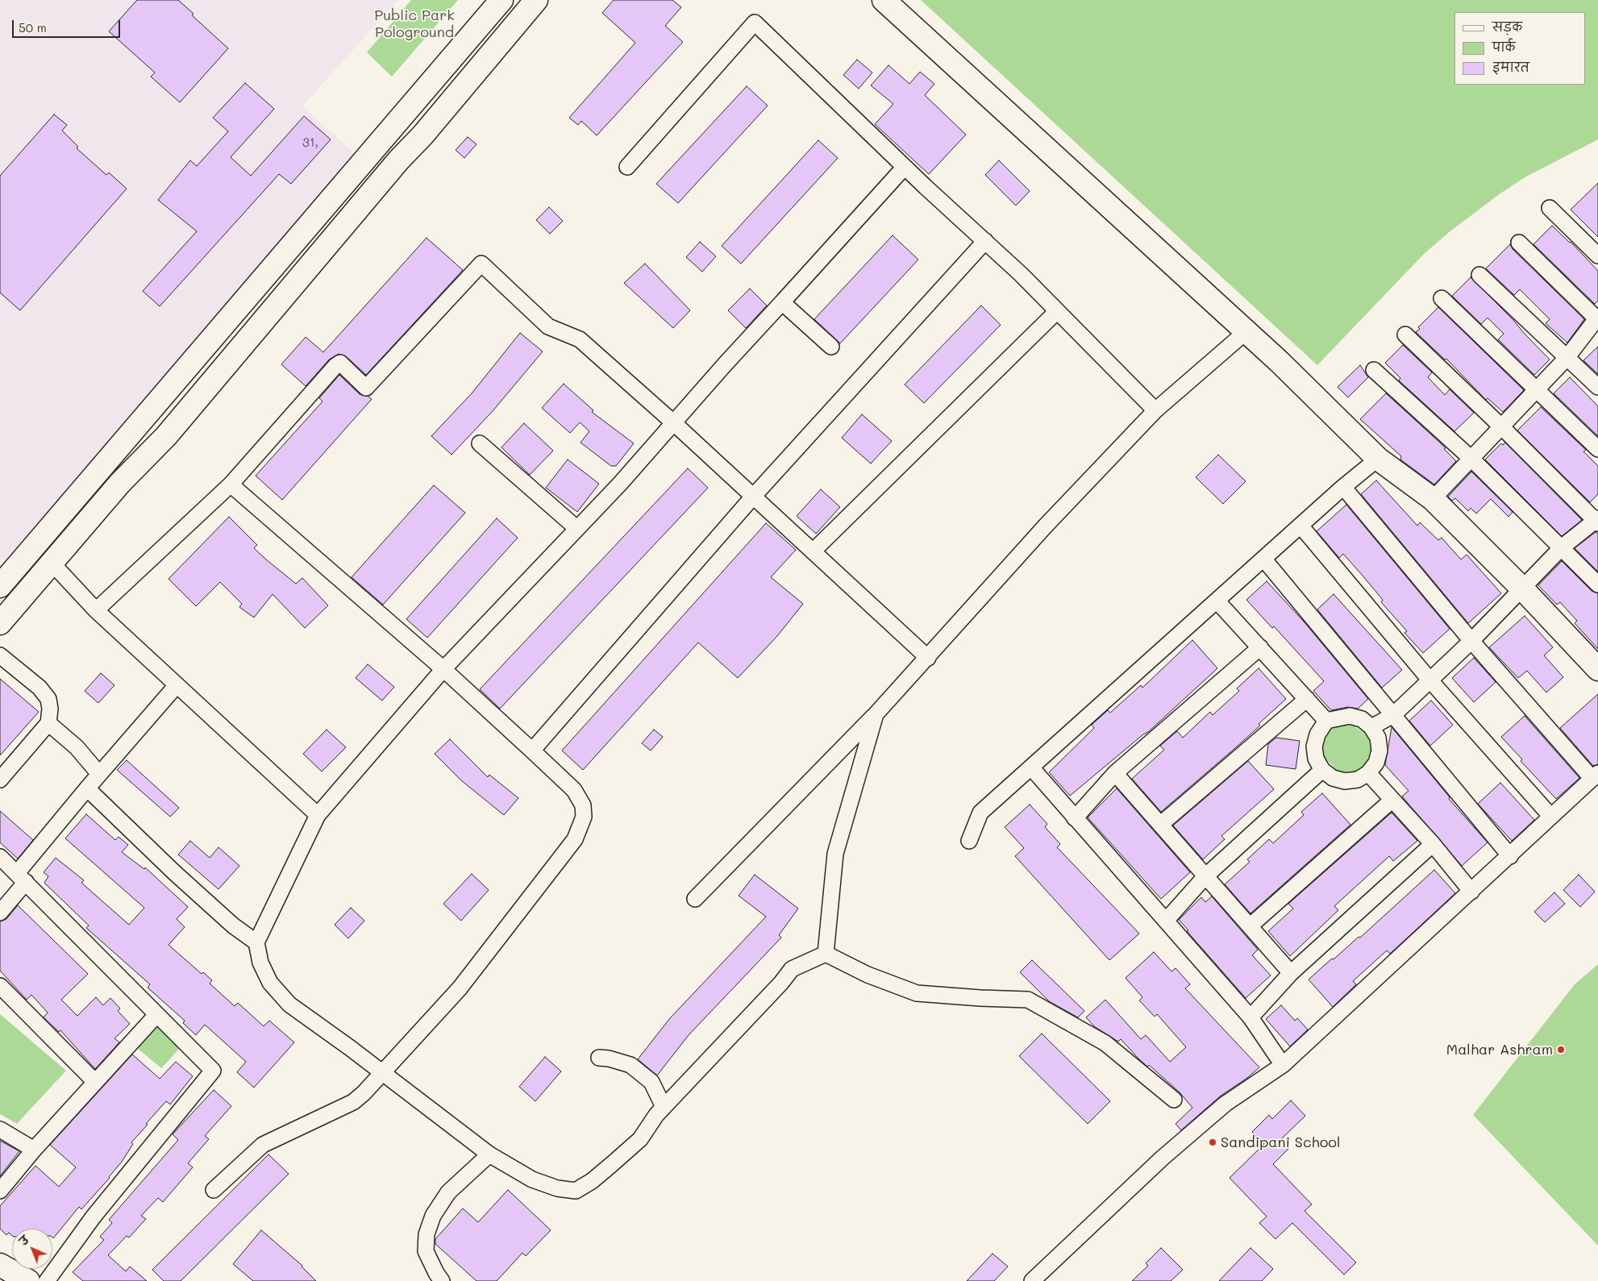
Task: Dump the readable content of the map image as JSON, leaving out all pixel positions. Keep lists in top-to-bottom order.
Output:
{
  "parks": ["Public Park Pologround"],
  "places": ["Malhar Ashram", "Sandipani School"],
  "house_numbers": ["31,"],
  "legend": ["सड़क", "पार्क", "इमारत"],
  "scale_bar": "50 m",
  "north": "top left"
}
